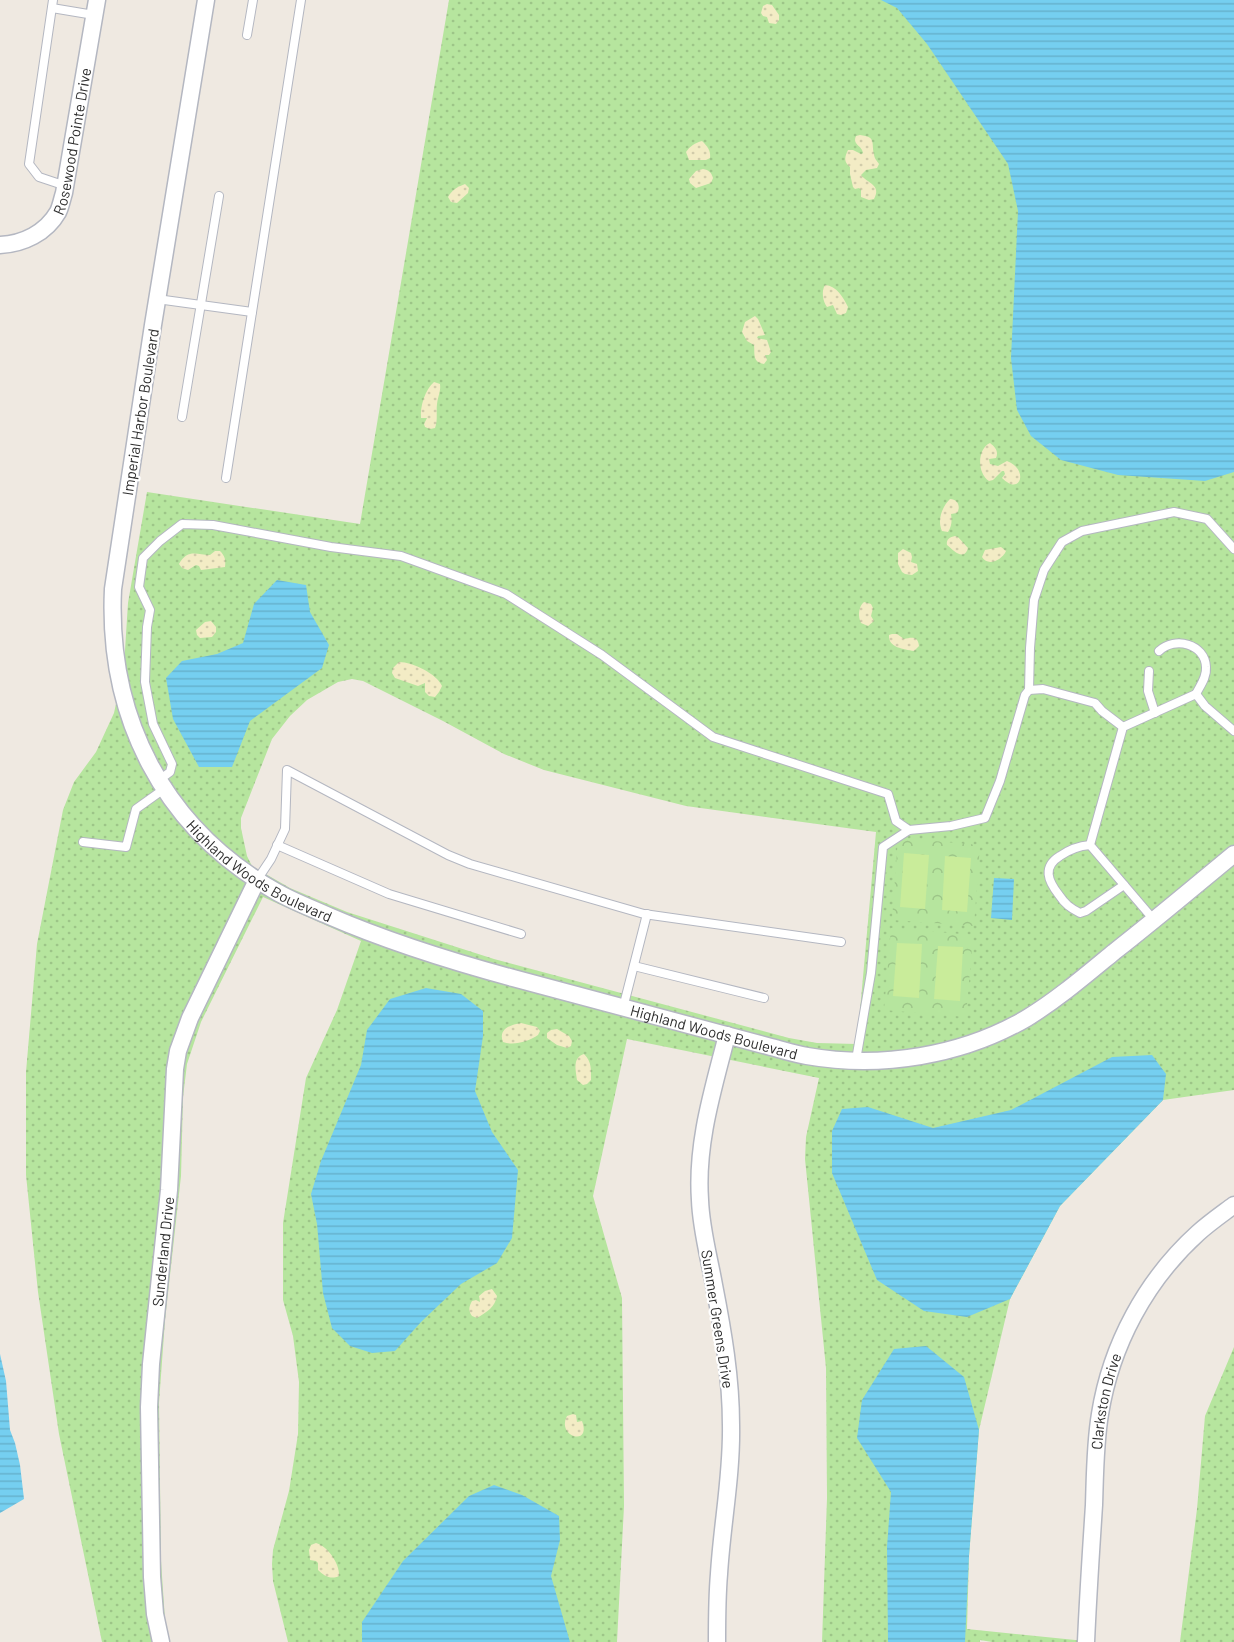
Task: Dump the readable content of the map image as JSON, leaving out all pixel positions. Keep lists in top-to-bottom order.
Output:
{
  "streets": {
    "street": [
      "Rosewood Pointe Drive",
      "Imperial Harbor Boulevard",
      "Highland Woods Boulevard",
      "Sunderland Drive",
      "Summer Greens Drive",
      "Clarkston Drive"
    ]
  },
  "crossings": [
    ["Imperial Harbor Boulevard", "Highland Woods Boulevard"],
    ["Highland Woods Boulevard", "Sunderland Drive"],
    ["Highland Woods Boulevard", "Summer Greens Drive"]
  ]
}
